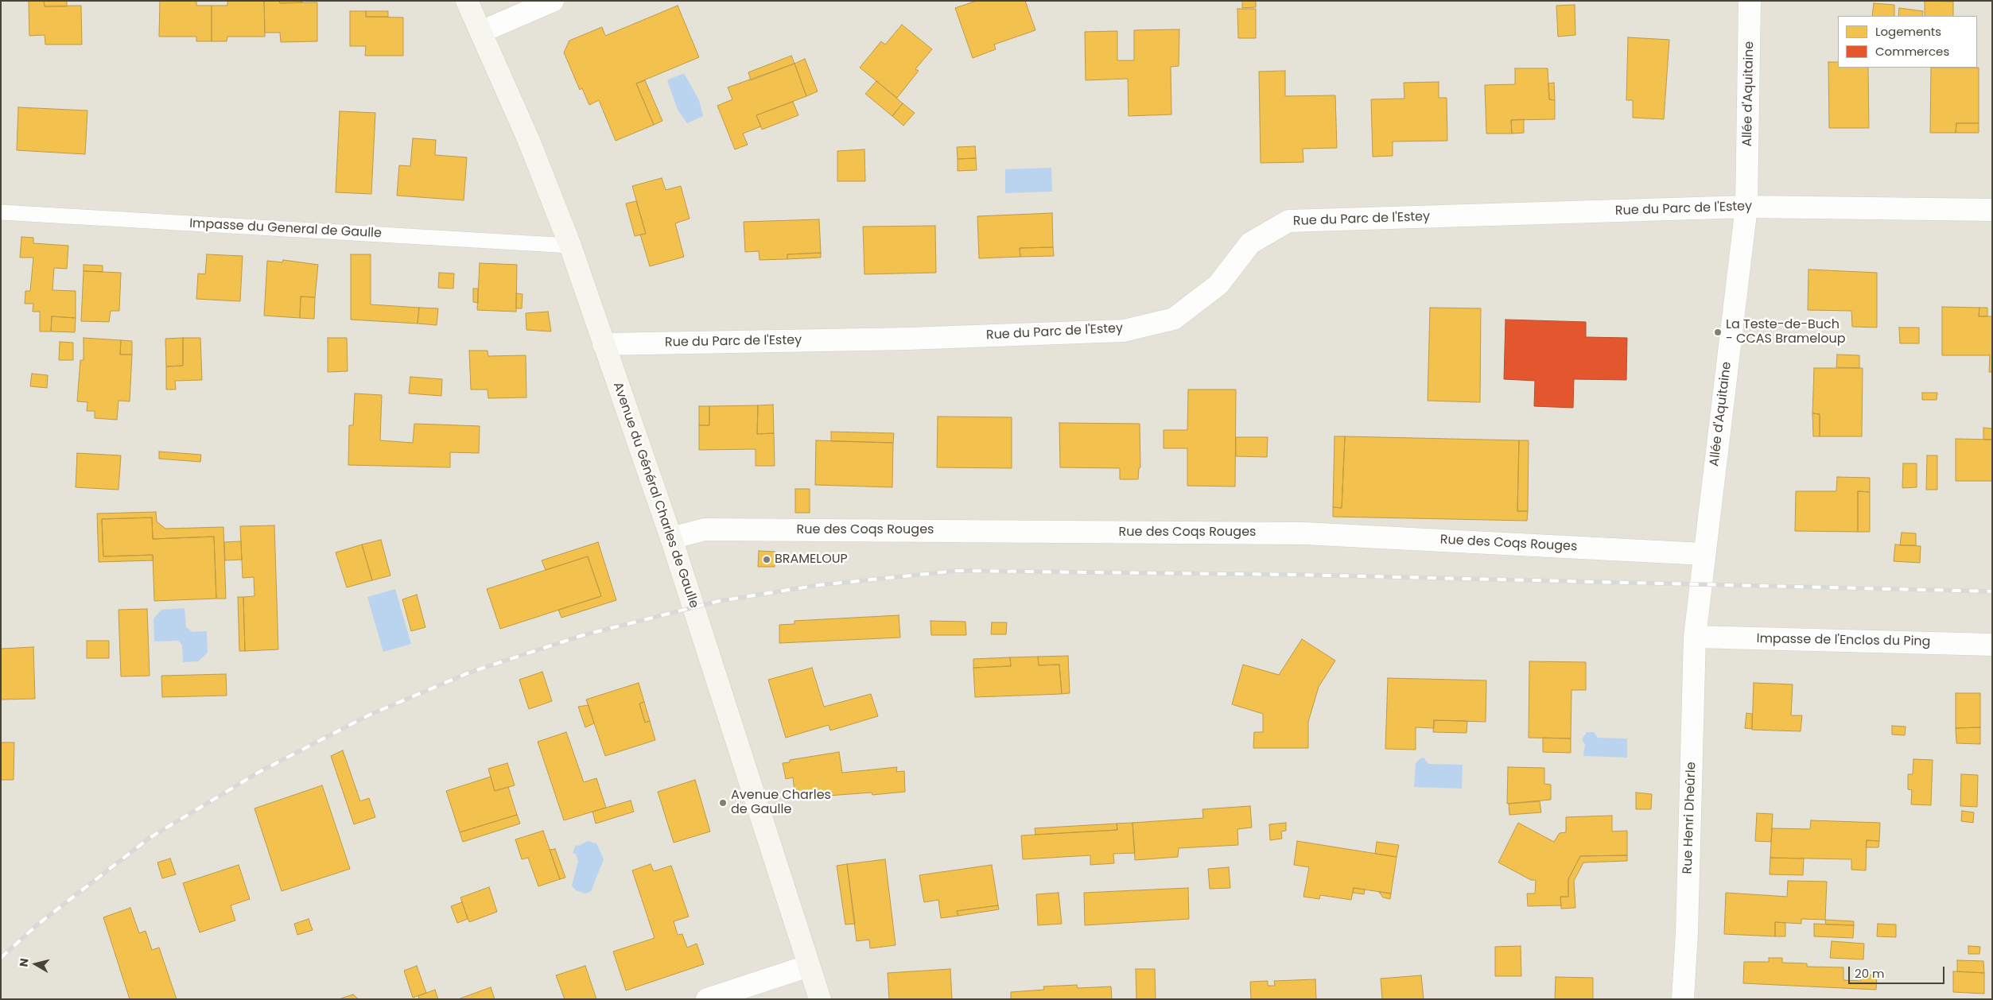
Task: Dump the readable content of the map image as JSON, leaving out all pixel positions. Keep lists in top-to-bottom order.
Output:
{
  "streets": {
    "street": [
      "Allée d'Aquitaine",
      "Rue du Parc de l'Estey",
      "Avenue du Général Charles de Gaulle",
      "Rue des Coqs Rouges",
      "Impasse de l'Enclos du Ping",
      "Rue Henri Dheûrle"
    ],
    "lane": ["Impasse du General de Gaulle"]
  },
  "crossings": [
    ["Allée d'Aquitaine", "Rue du Parc de l'Estey"],
    ["Allée d'Aquitaine", "Rue des Coqs Rouges"],
    ["Allée d'Aquitaine", "Impasse de l'Enclos du Ping"],
    ["Allée d'Aquitaine", "Rue Henri Dheûrle"],
    ["Rue du Parc de l'Estey", "Avenue du Général Charles de Gaulle"],
    ["Impasse du General de Gaulle", "Avenue du Général Charles de Gaulle"],
    ["Avenue du Général Charles de Gaulle", "Rue des Coqs Rouges"],
    ["Impasse de l'Enclos du Ping", "Rue Henri Dheûrle"]
  ],
  "places": ["La Teste-de-Buch - CCAS Brameloup", "BRAMELOUP", "Avenue Charles de Gaulle"],
  "legend": ["Logements", "Commerces"],
  "scale_bar": "20 m",
  "north": "left"
}
